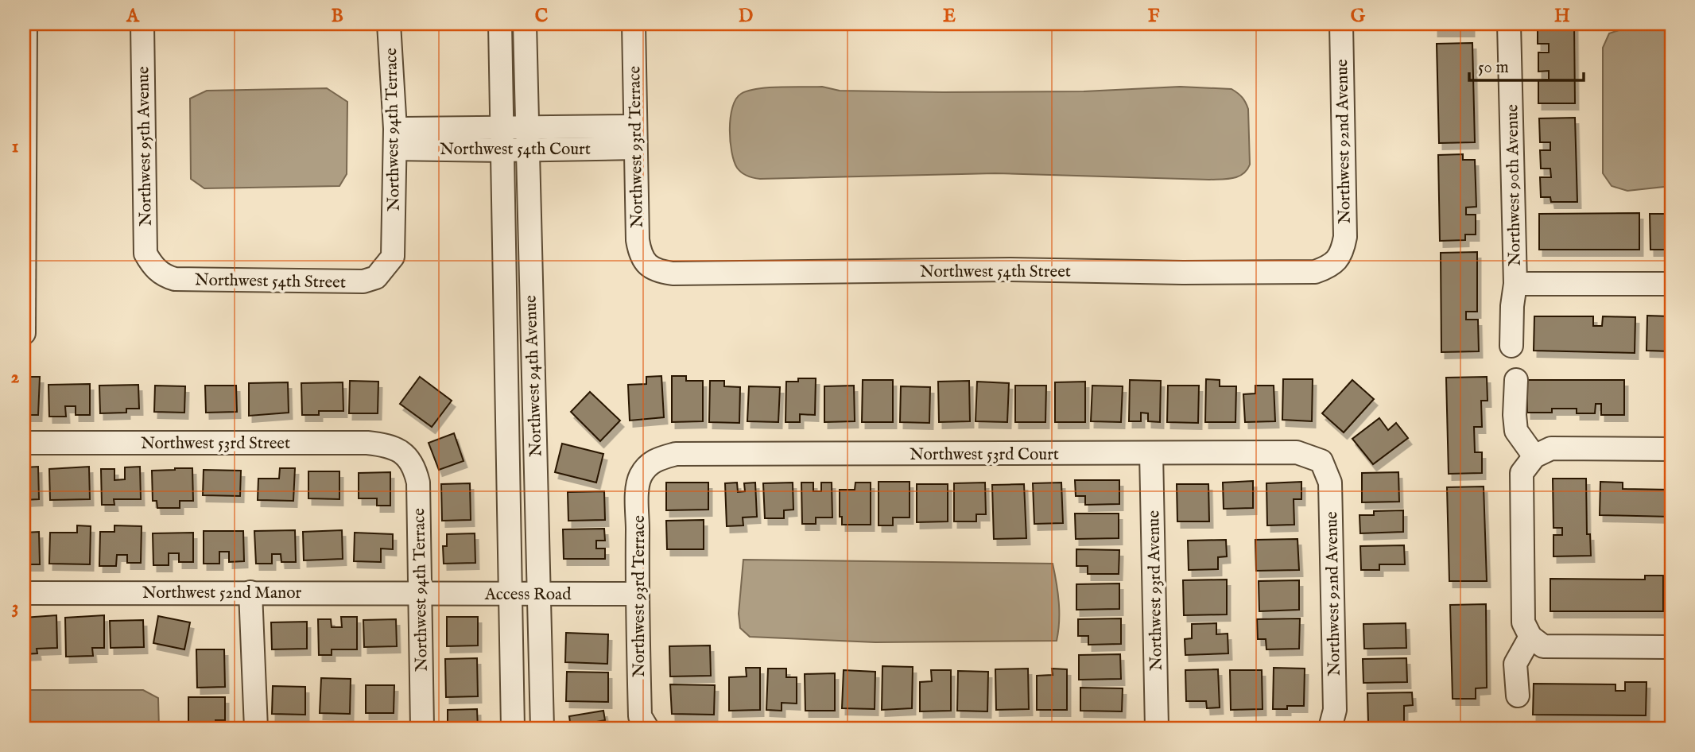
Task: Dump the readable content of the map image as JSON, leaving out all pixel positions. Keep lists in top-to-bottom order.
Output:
{
  "streets": {
    "street": [
      "Northwest 94th Terrace",
      "Northwest 92nd Avenue",
      "Northwest 95th Avenue",
      "Northwest 93rd Terrace",
      "Northwest 54th Court",
      "Northwest 90th Avenue",
      "Northwest 54th Street",
      "Northwest 94th Avenue",
      "Northwest 53rd Street",
      "Northwest 53rd Court",
      "Northwest 93rd Avenue",
      "Northwest 52nd Manor",
      "Access Road"
    ]
  },
  "crossings": [
    ["Northwest 94th Terrace", "Northwest 54th Court"],
    ["Northwest 94th Terrace", "Northwest 54th Street"],
    ["Northwest 94th Terrace", "Northwest 53rd Street"],
    ["Northwest 94th Terrace", "Northwest 52nd Manor"],
    ["Northwest 94th Terrace", "Access Road"],
    ["Northwest 92nd Avenue", "Northwest 54th Street"],
    ["Northwest 92nd Avenue", "Northwest 53rd Court"],
    ["Northwest 95th Avenue", "Northwest 54th Street"],
    ["Northwest 93rd Terrace", "Northwest 54th Court"],
    ["Northwest 93rd Terrace", "Northwest 54th Street"],
    ["Northwest 93rd Terrace", "Northwest 53rd Court"],
    ["Northwest 93rd Terrace", "Access Road"],
    ["Northwest 54th Court", "Northwest 94th Avenue"],
    ["Northwest 94th Avenue", "Access Road"],
    ["Northwest 53rd Court", "Northwest 93rd Avenue"],
    ["Northwest 52nd Manor", "Access Road"]
  ],
  "scale_bar": "50 m",
  "grid": {
    "columns": [
      "A",
      "B",
      "C",
      "D",
      "E",
      "F",
      "G",
      "H"
    ],
    "rows": ["1", "2", "3"]
  }
}
